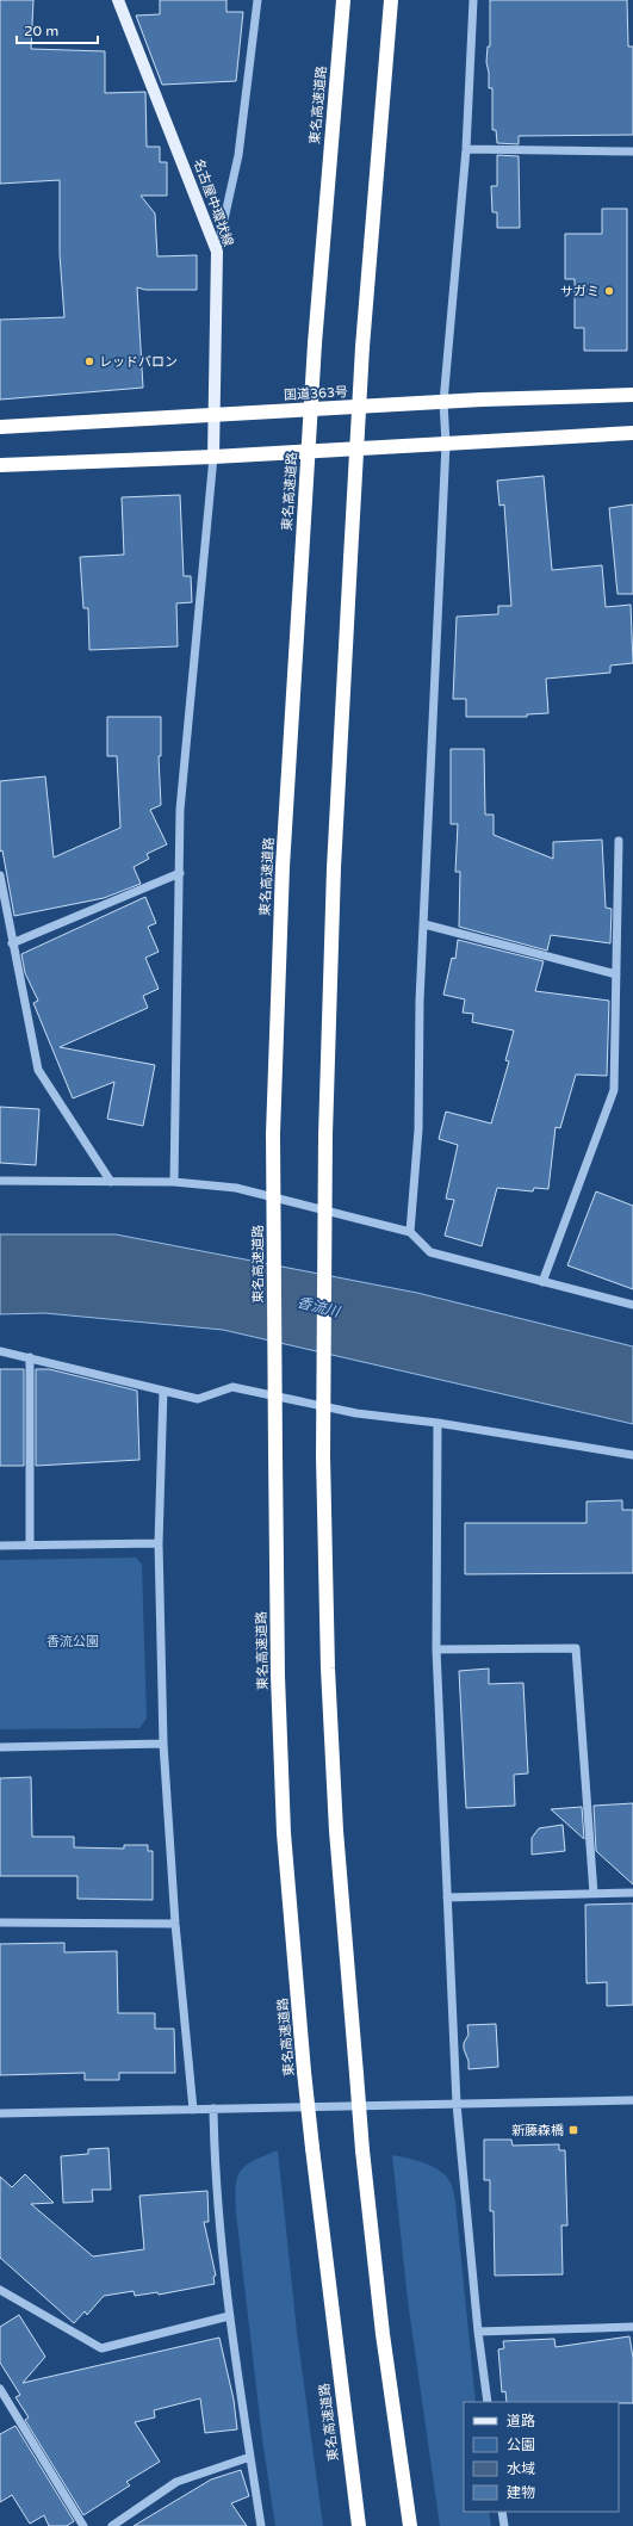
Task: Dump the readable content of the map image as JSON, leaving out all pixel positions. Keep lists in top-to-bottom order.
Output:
{
  "streets": {
    "highway": ["東名高速道路", "国道363号"],
    "main road": ["名古屋中環状線"]
  },
  "crossings": [
    ["名古屋中環状線", "国道363号"]
  ],
  "water": ["香流川"],
  "parks": ["香流公園"],
  "places": {
    "other": ["サガミ", "レッドバロン"],
    "transit": ["新藤森橋"]
  },
  "legend": [
    "道路",
    "公園",
    "水域",
    "建物"
  ],
  "scale_bar": "20 m"
}
